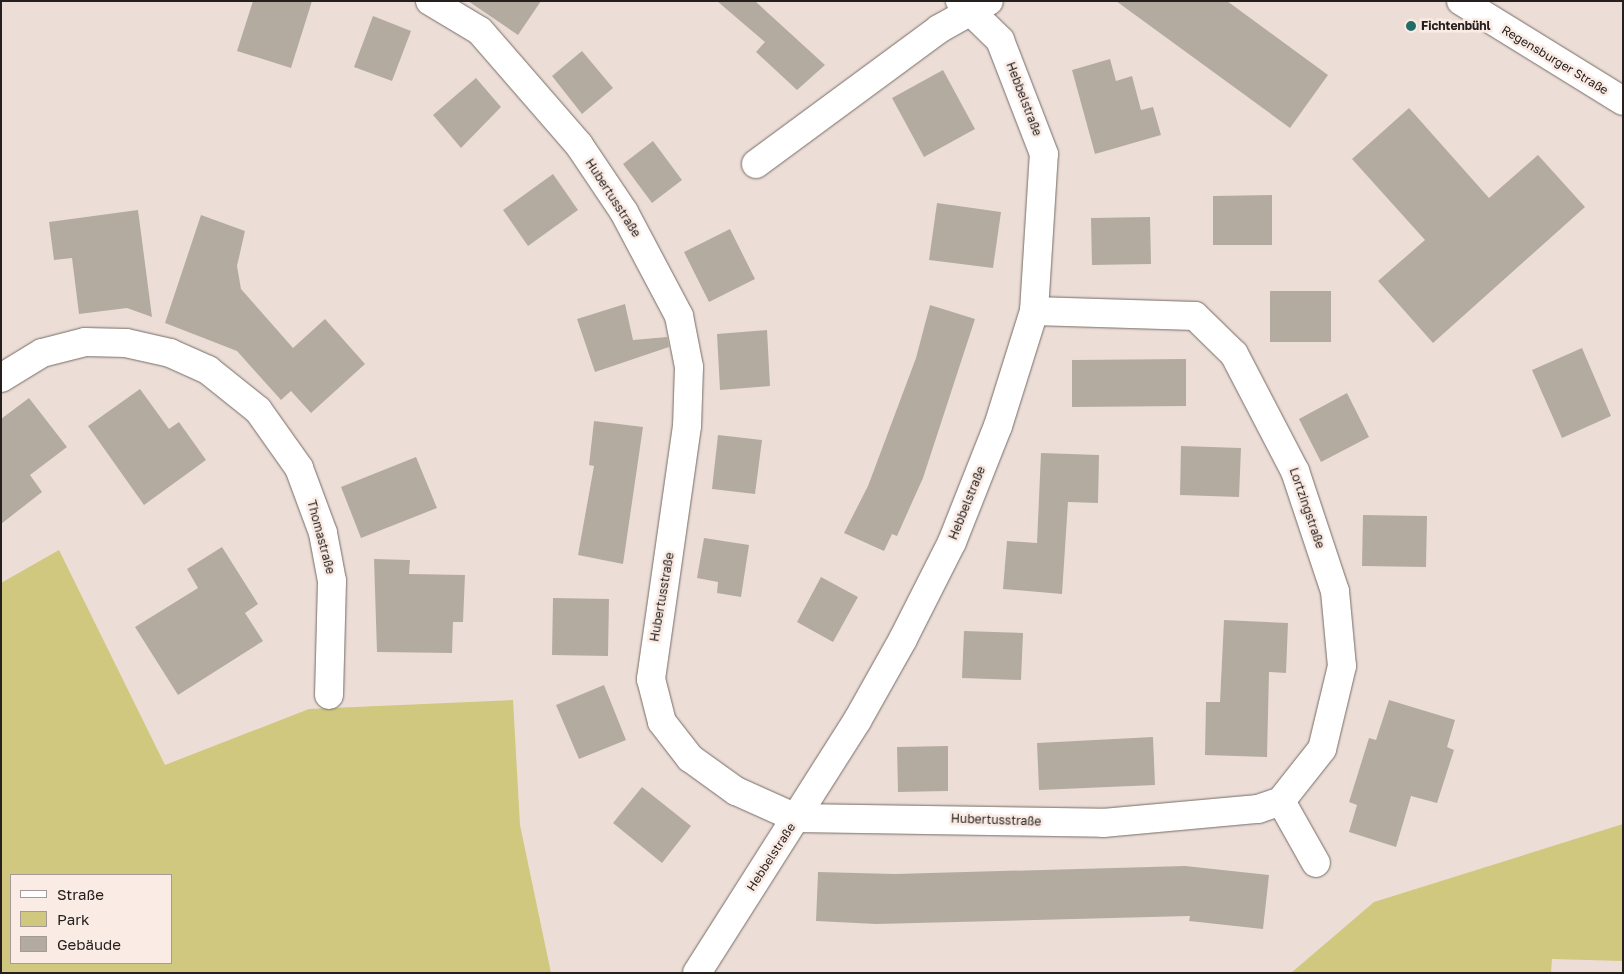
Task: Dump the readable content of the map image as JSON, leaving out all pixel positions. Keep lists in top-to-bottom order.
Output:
{
  "streets": {
    "street": [
      "Regensburger Straße",
      "Hebbelstraße",
      "Hubertusstraße",
      "Lortzingstraße",
      "Thomastraße"
    ]
  },
  "crossings": [
    ["Hebbelstraße", "Hubertusstraße"],
    ["Hebbelstraße", "Lortzingstraße"],
    ["Hubertusstraße", "Lortzingstraße"]
  ],
  "places": ["Fichtenbühl"],
  "legend": ["Straße", "Park", "Gebäude"]
}
